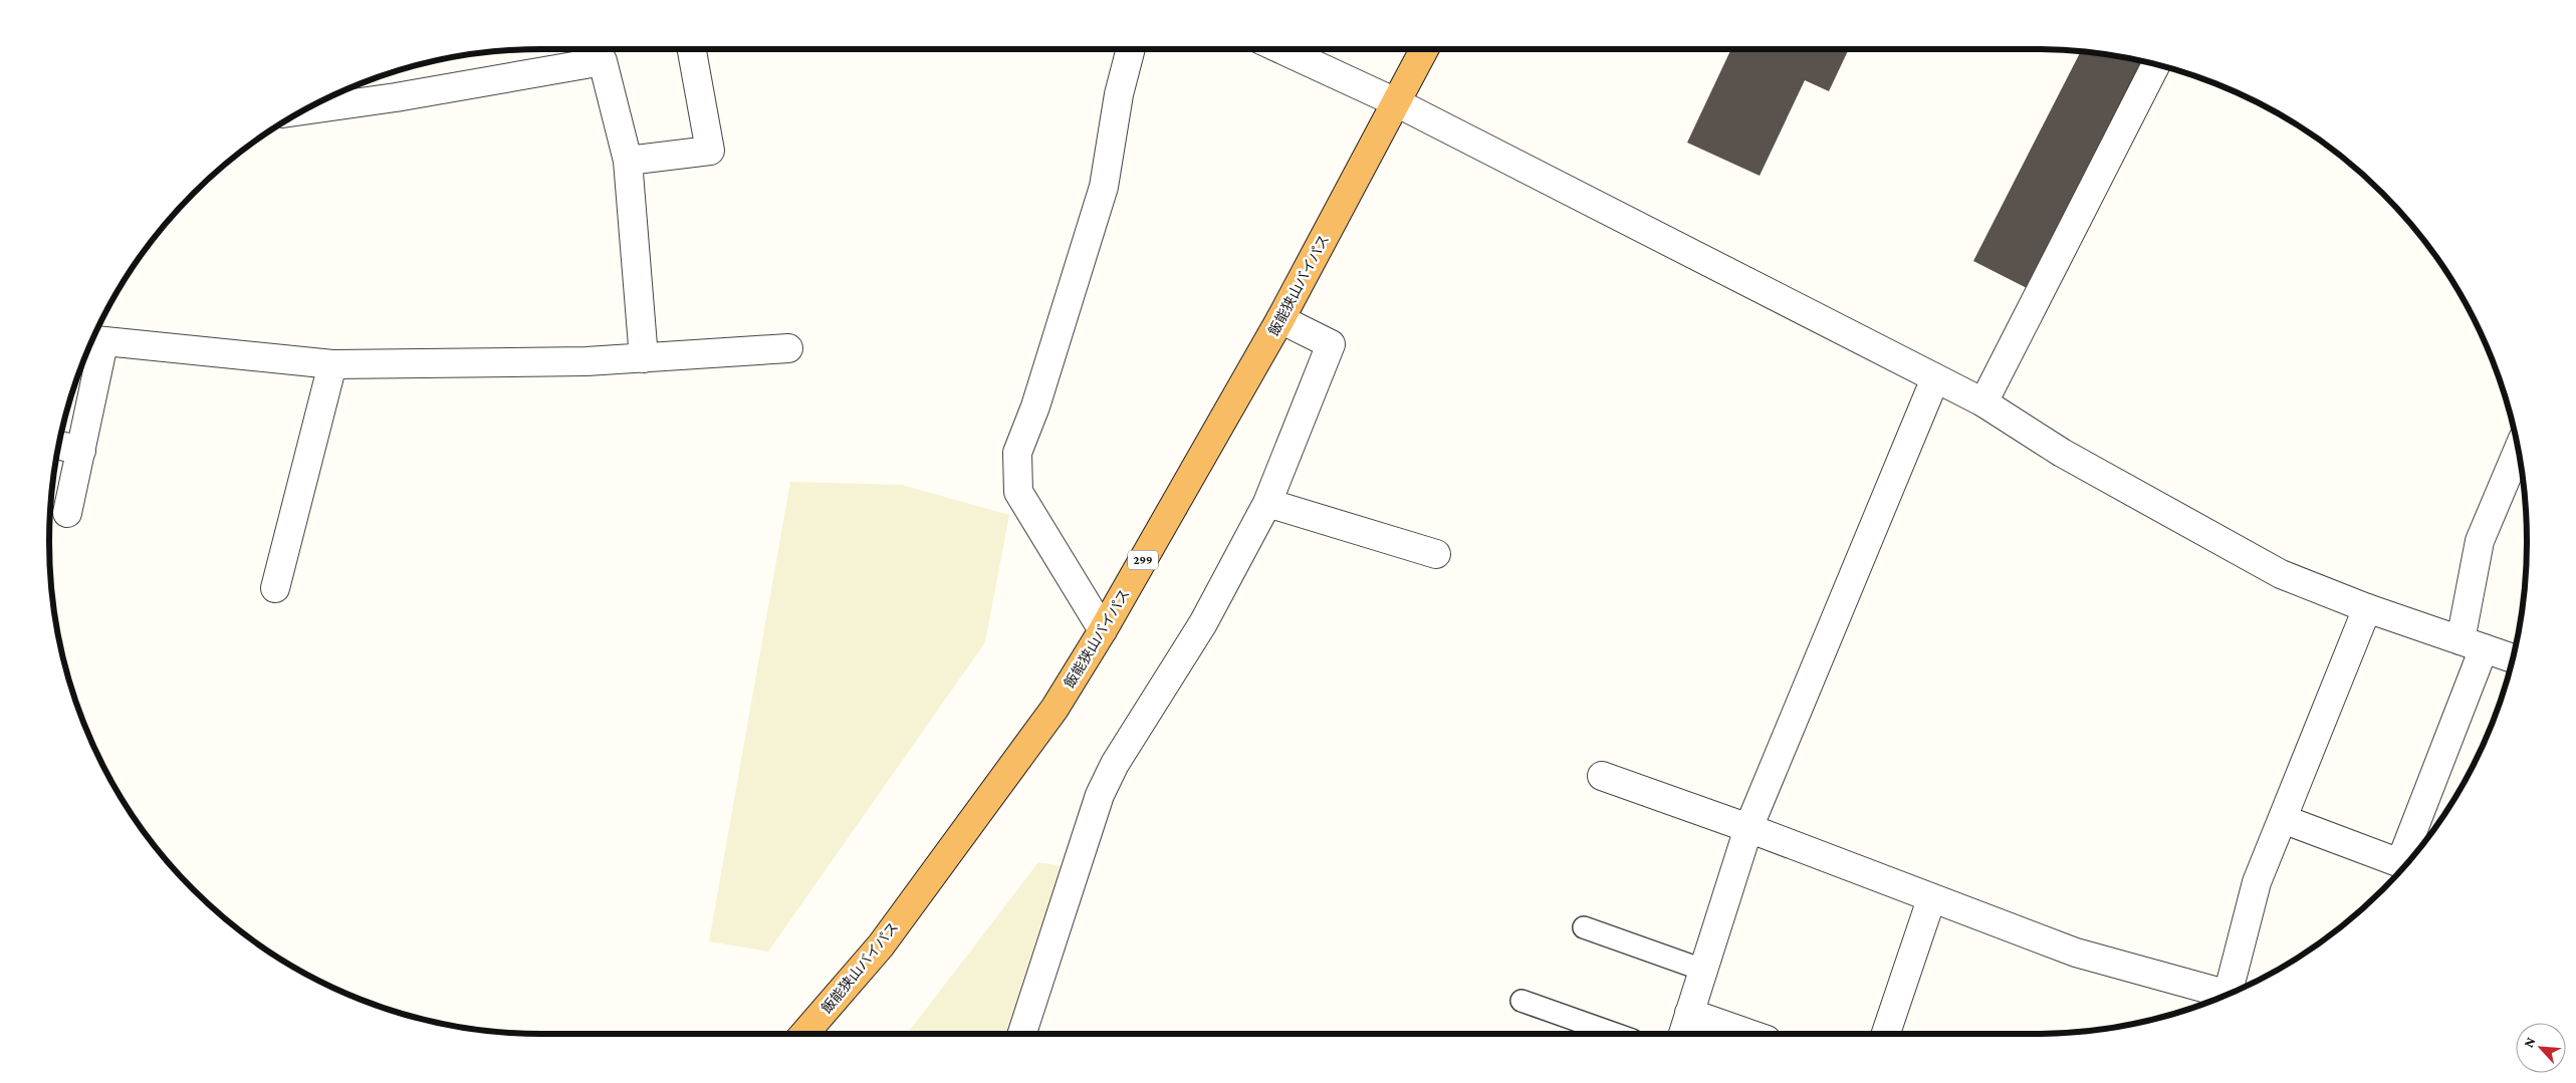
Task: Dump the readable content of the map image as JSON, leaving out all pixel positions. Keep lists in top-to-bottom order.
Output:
{
  "streets": {
    "highway": ["飯能狭山バイパス", "299"]
  },
  "north": "top left"
}
